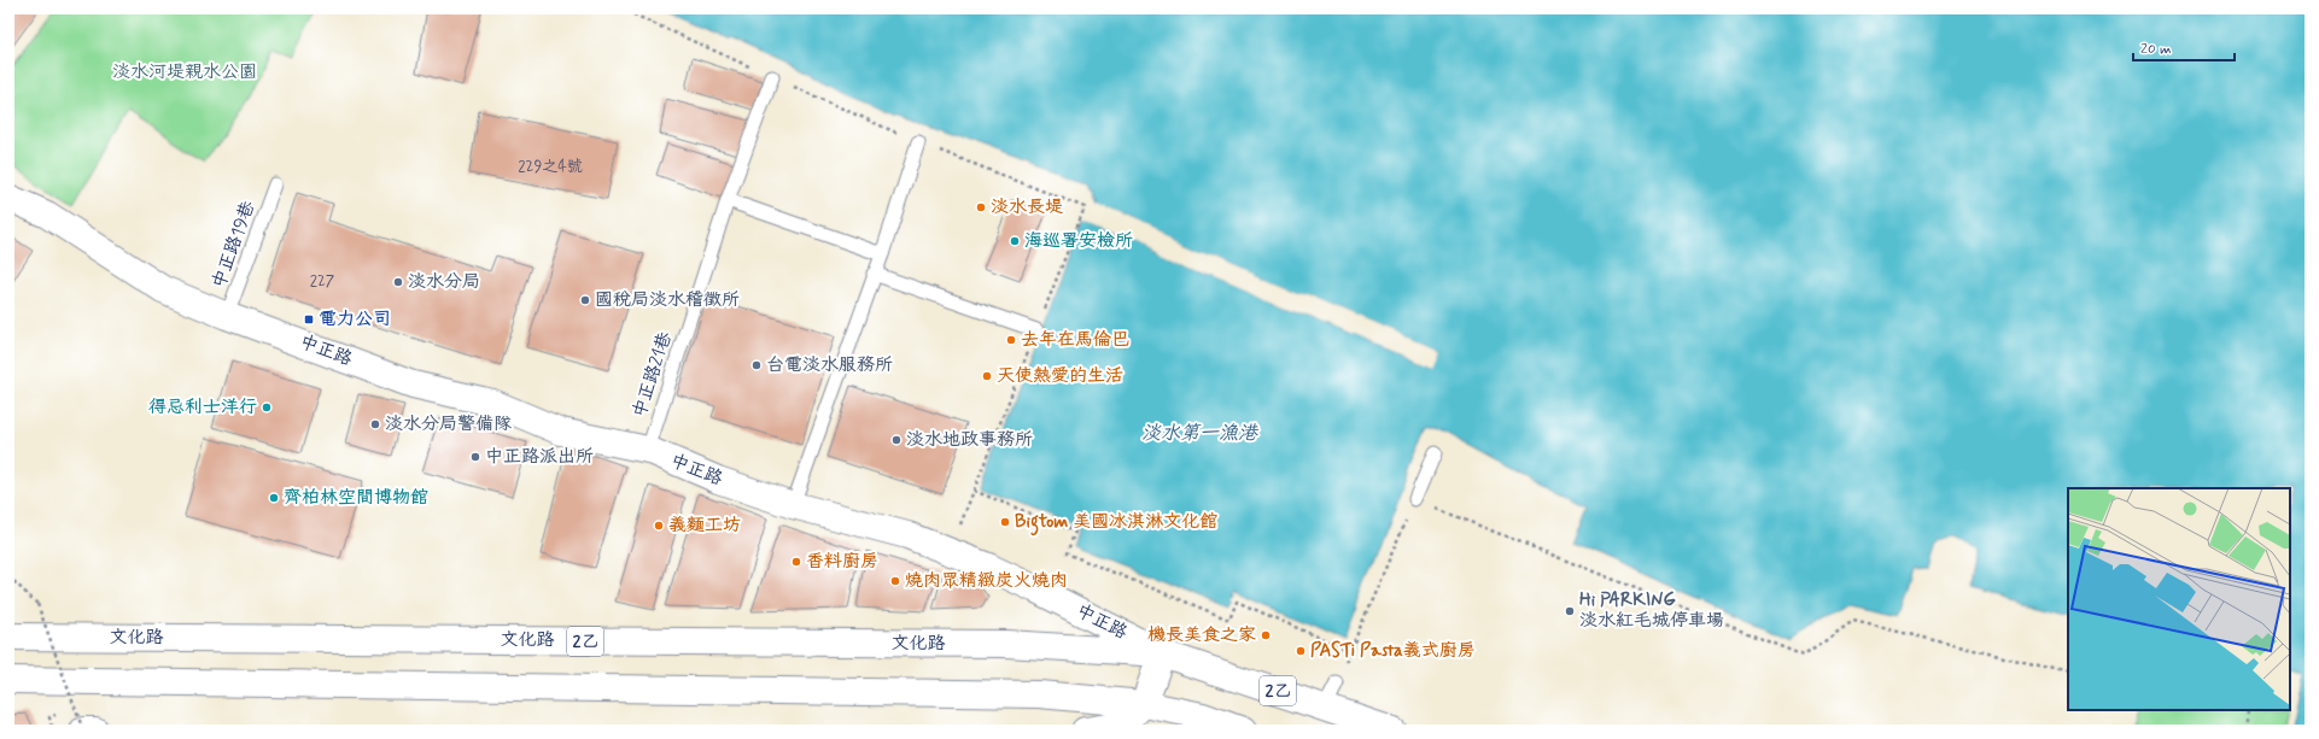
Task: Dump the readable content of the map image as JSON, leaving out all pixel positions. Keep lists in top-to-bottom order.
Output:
{
  "streets": {
    "main road": ["中正路", "文化路", "2乙"],
    "lane": ["中正路19巷", "中正路21巷"]
  },
  "crossings": [
    ["中正路19巷", "中正路"],
    ["中正路", "中正路21巷"],
    ["中正路", "文化路"]
  ],
  "water": ["淡水第一漁港"],
  "parks": ["淡水河堤親水公園"],
  "places": {
    "other": [
      "淡水長堤",
      "海巡署安檢所",
      "淡水分局",
      "國稅局淡水稽徵所",
      "去年在馬倫巴",
      "台電淡水服務所",
      "天使熱愛的生活",
      "得忌利士洋行",
      "淡水分局警備隊",
      "淡水地政事務所",
      "中正路派出所",
      "齊柏林空間博物館",
      "Bigtom 美國冰淇淋文化館",
      "義麵工坊",
      "香料廚房",
      "燒肉眾精緻炭火燒肉",
      "Hi PARKING 淡水紅毛城停車場",
      "機長美食之家",
      "PASTi Pasta義式廚房"
    ],
    "transit": ["電力公司"]
  },
  "house_numbers": ["229之4號", "227"],
  "scale_bar": "20 m"
}
